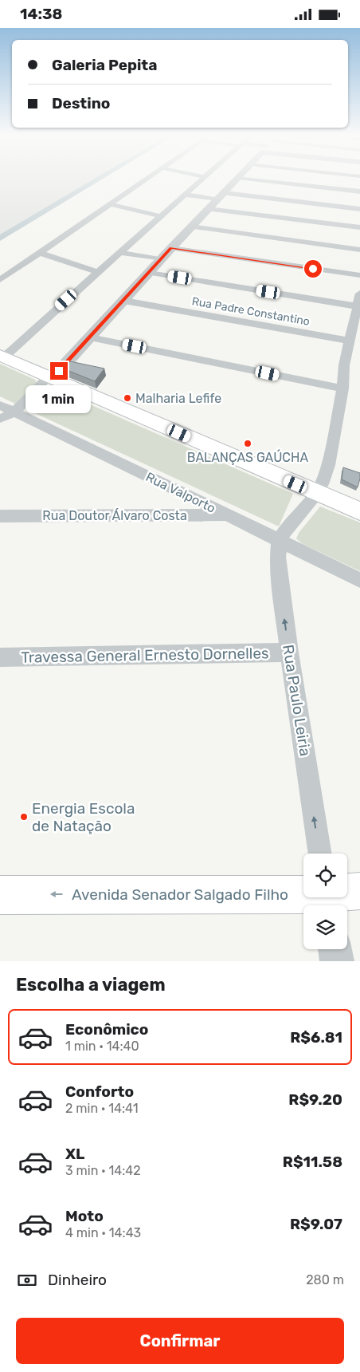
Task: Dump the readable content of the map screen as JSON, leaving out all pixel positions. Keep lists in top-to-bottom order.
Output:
{
  "streets": {
    "main road": ["Avenida Senador Salgado Filho"],
    "street": [
      "Rua Padre Constantino",
      "Rua Valporto",
      "Rua Doutor Álvaro Costa",
      "Travessa General Ernesto Dornelles",
      "Rua Paulo Leiria"
    ]
  },
  "crossings": [
    ["Rua Valporto", "Rua Doutor Álvaro Costa"],
    ["Rua Valporto", "Rua Paulo Leiria"],
    ["Travessa General Ernesto Dornelles", "Rua Paulo Leiria"]
  ],
  "one_way": ["Rua Paulo Leiria", "Avenida Senador Salgado Filho"],
  "places": ["Malharia Lefife", "BALANÇAS GAÚCHA", "Energia Escola de Natação"],
  "page": {
    "status": "14:38",
    "banner": ["Galeria Pepita", "Destino"],
    "bubble": "1 min",
    "heading": "Escolha a viagem",
    "list": [
      {
        "name": "Econômico",
        "note": "1 min · 14:40",
        "value": "R$6.81"
      },
      {
        "name": "Conforto",
        "note": "2 min · 14:41",
        "value": "R$9.20"
      },
      {
        "name": "XL",
        "note": "3 min · 14:42",
        "value": "R$11.58"
      },
      {
        "name": "Moto",
        "note": "4 min · 14:43",
        "value": "R$9.07"
      }
    ],
    "pay": ["Dinheiro", "280 m"],
    "buttons": "Confirmar"
  }
}
